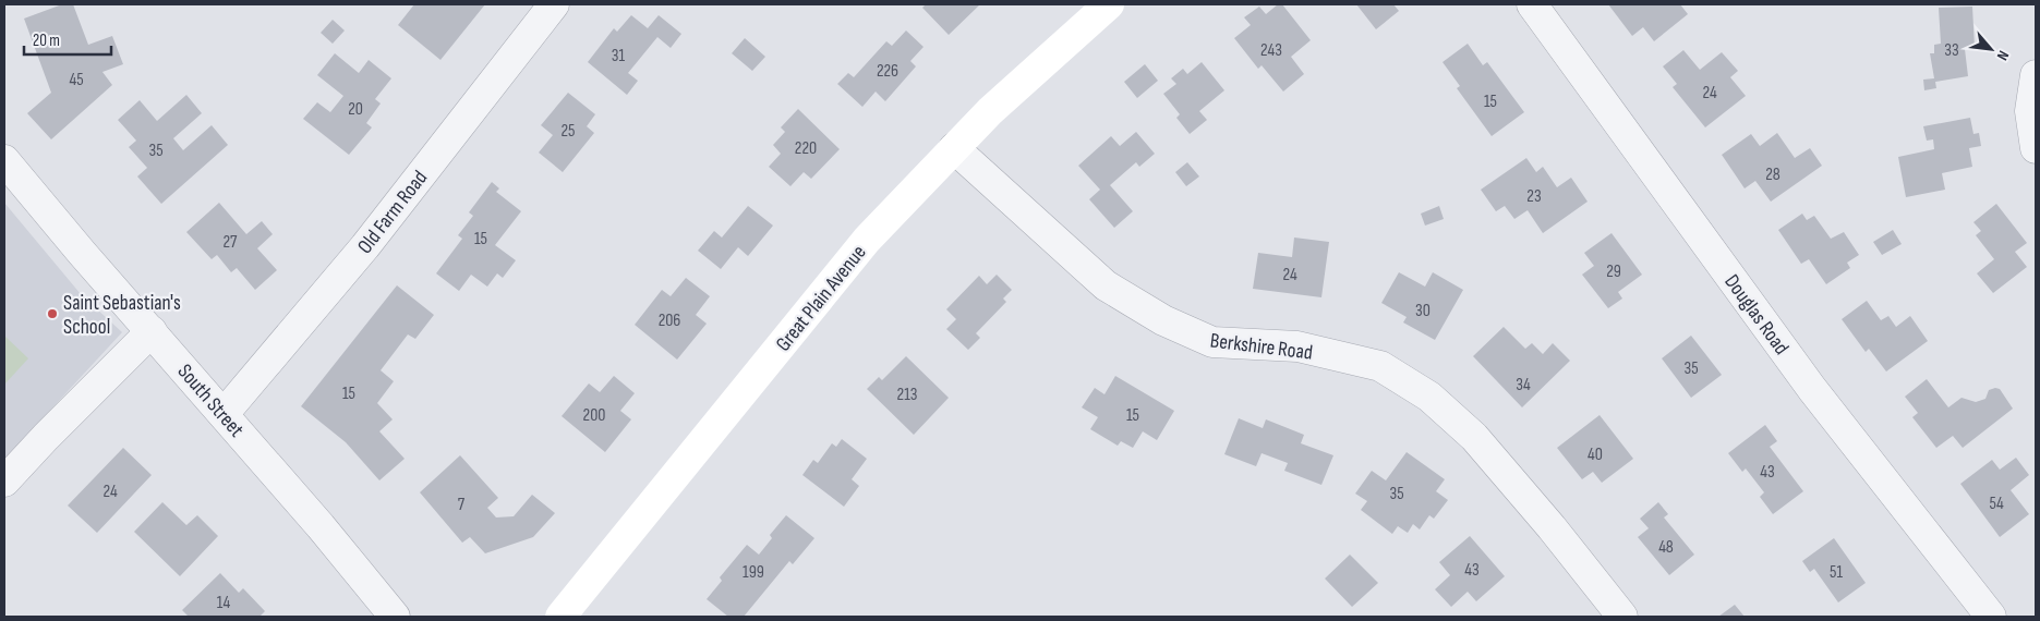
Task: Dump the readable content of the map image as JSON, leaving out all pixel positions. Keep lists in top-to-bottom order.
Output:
{
  "streets": {
    "main road": ["Great Plain Avenue"],
    "street": [
      "Old Farm Road",
      "Douglas Road",
      "Berkshire Road",
      "South Street"
    ]
  },
  "crossings": [
    ["Old Farm Road", "South Street"],
    ["Great Plain Avenue", "Berkshire Road"]
  ],
  "places": ["Saint Sebastian's School"],
  "house_numbers": [
    "243",
    "33",
    "31",
    "226",
    "45",
    "24",
    "15",
    "20",
    "25",
    "220",
    "35",
    "28",
    "23",
    "15",
    "27",
    "29",
    "24",
    "30",
    "206",
    "35",
    "34",
    "15",
    "213",
    "200",
    "15",
    "40",
    "43",
    "24",
    "35",
    "54",
    "7",
    "48",
    "43",
    "199",
    "51",
    "14"
  ],
  "scale_bar": "20 m",
  "north": "bottom right"
}
